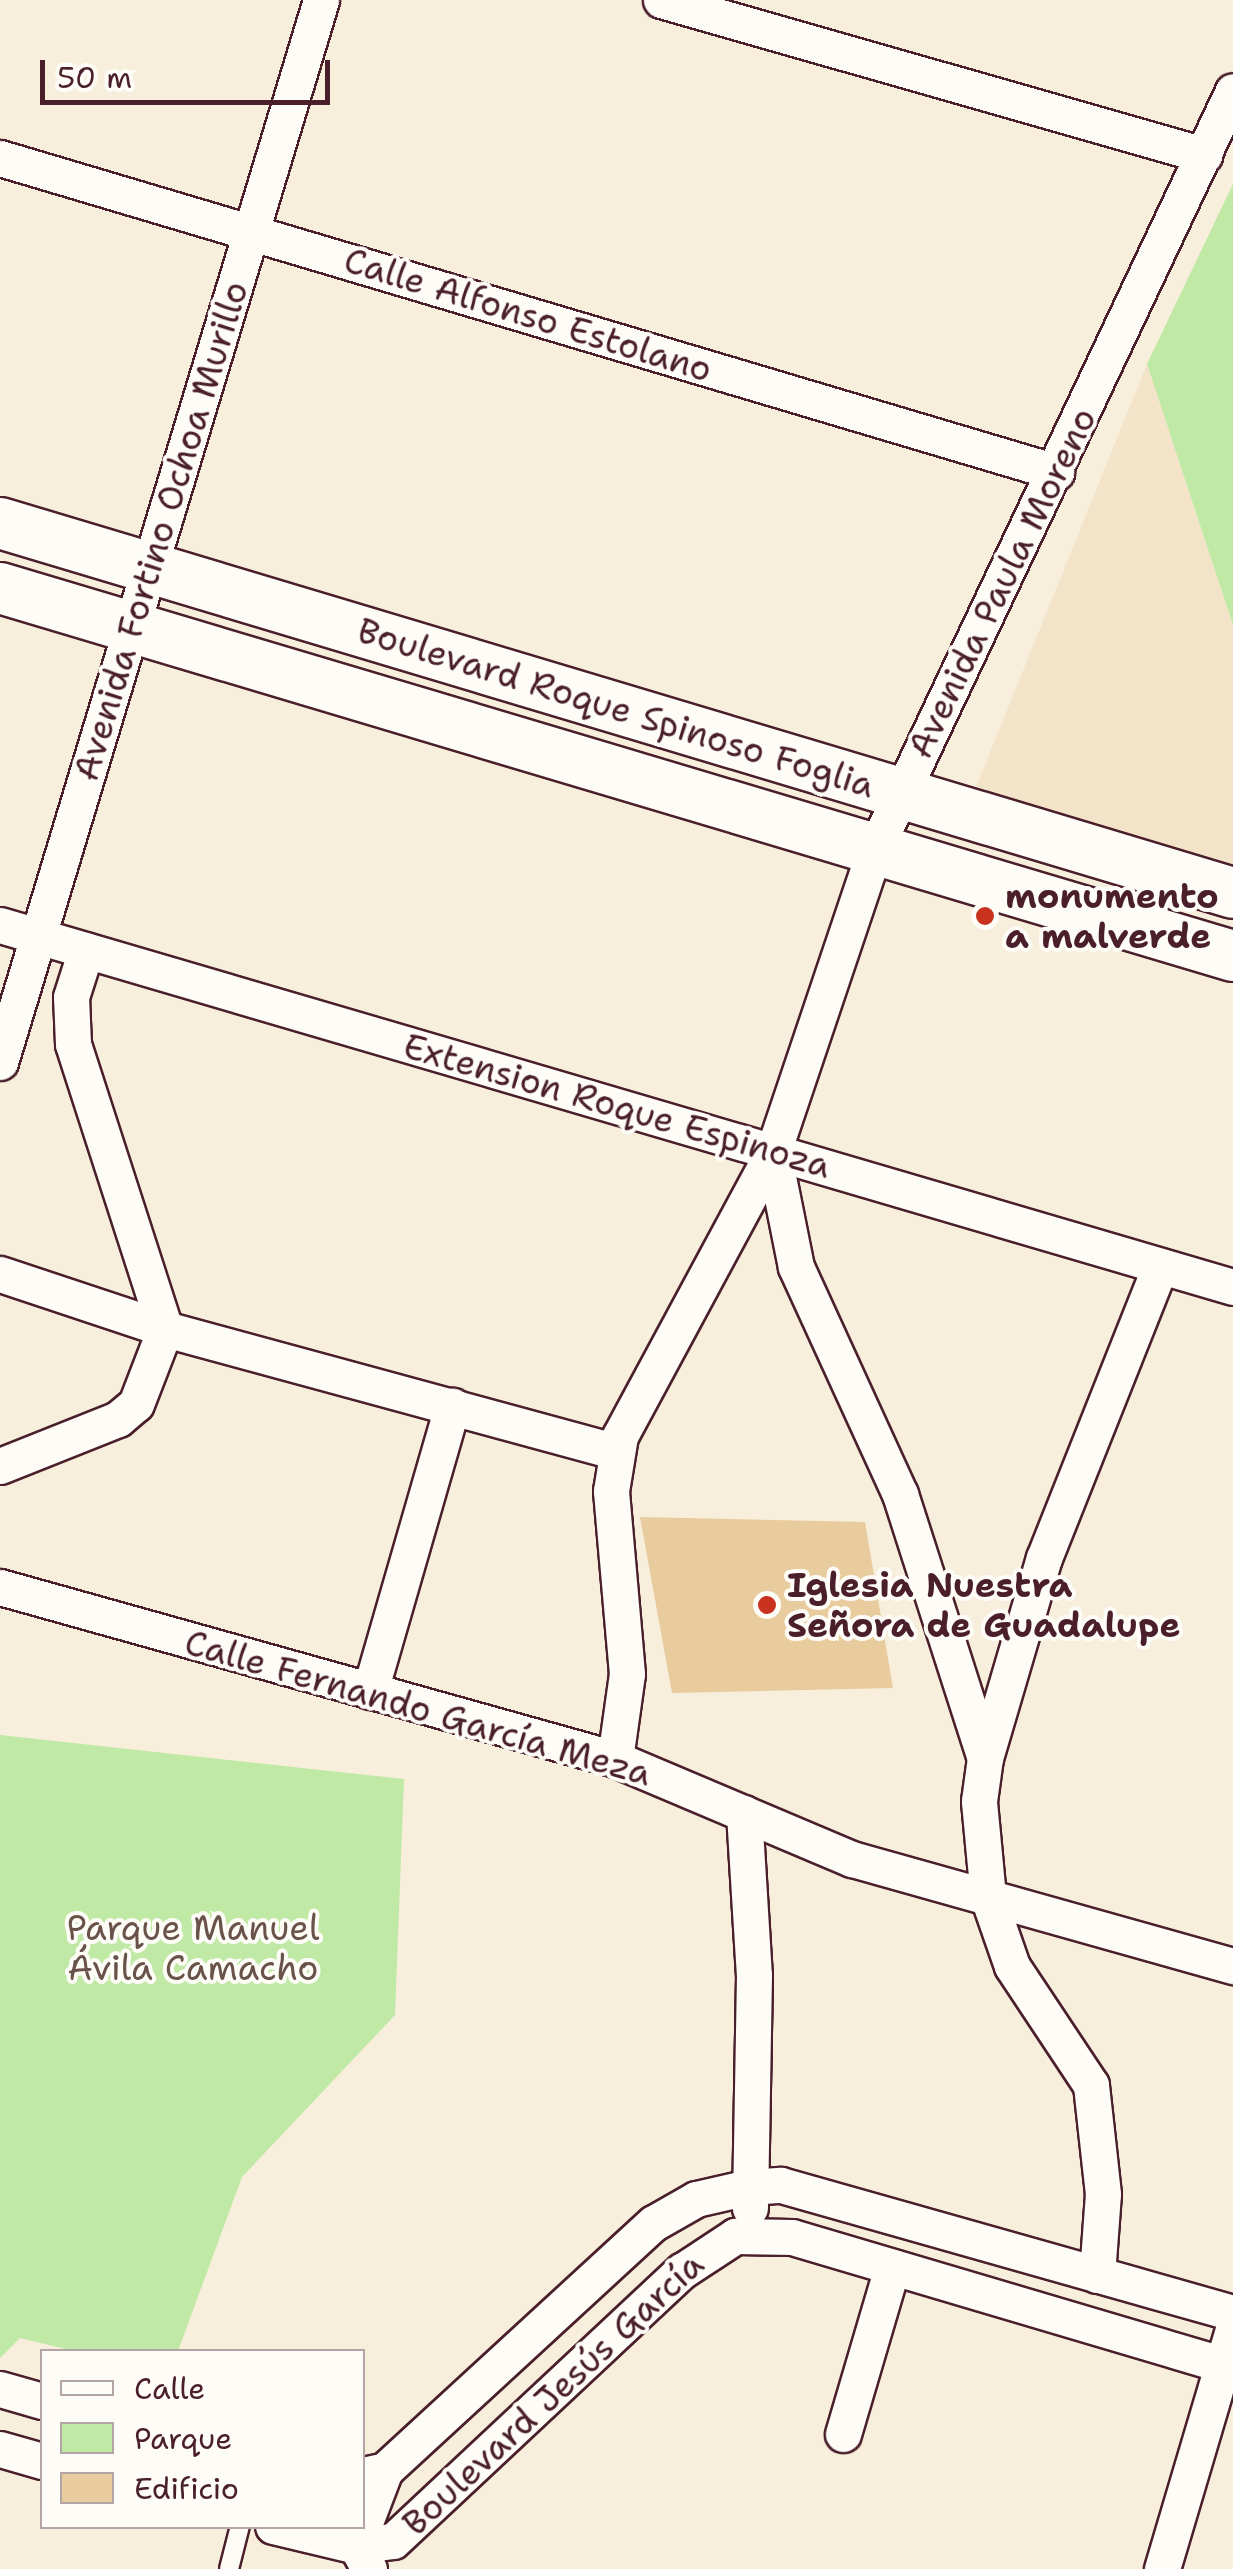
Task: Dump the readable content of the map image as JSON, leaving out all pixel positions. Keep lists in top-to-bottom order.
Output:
{
  "streets": {
    "street": [
      "Calle Alfonso Estolano",
      "Avenida Fortino Ochoa Murillo",
      "Avenida Paula Moreno",
      "Boulevard Roque Spinoso Foglia",
      "Extension Roque Espinoza",
      "Calle Fernando García Meza",
      "Boulevard Jesús García"
    ]
  },
  "crossings": [
    ["Calle Alfonso Estolano", "Avenida Fortino Ochoa Murillo"],
    ["Calle Alfonso Estolano", "Avenida Paula Moreno"],
    ["Avenida Fortino Ochoa Murillo", "Boulevard Roque Spinoso Foglia"],
    ["Avenida Fortino Ochoa Murillo", "Extension Roque Espinoza"],
    ["Avenida Paula Moreno", "Boulevard Roque Spinoso Foglia"],
    ["Avenida Paula Moreno", "Extension Roque Espinoza"],
    ["Avenida Paula Moreno", "Calle Fernando García Meza"]
  ],
  "parks": ["Parque Manuel Ávila Camacho"],
  "places": ["monumento a malverde", "Iglesia Nuestra Señora de Guadalupe"],
  "legend": ["Calle", "Parque", "Edificio"],
  "scale_bar": "50 m"
}
